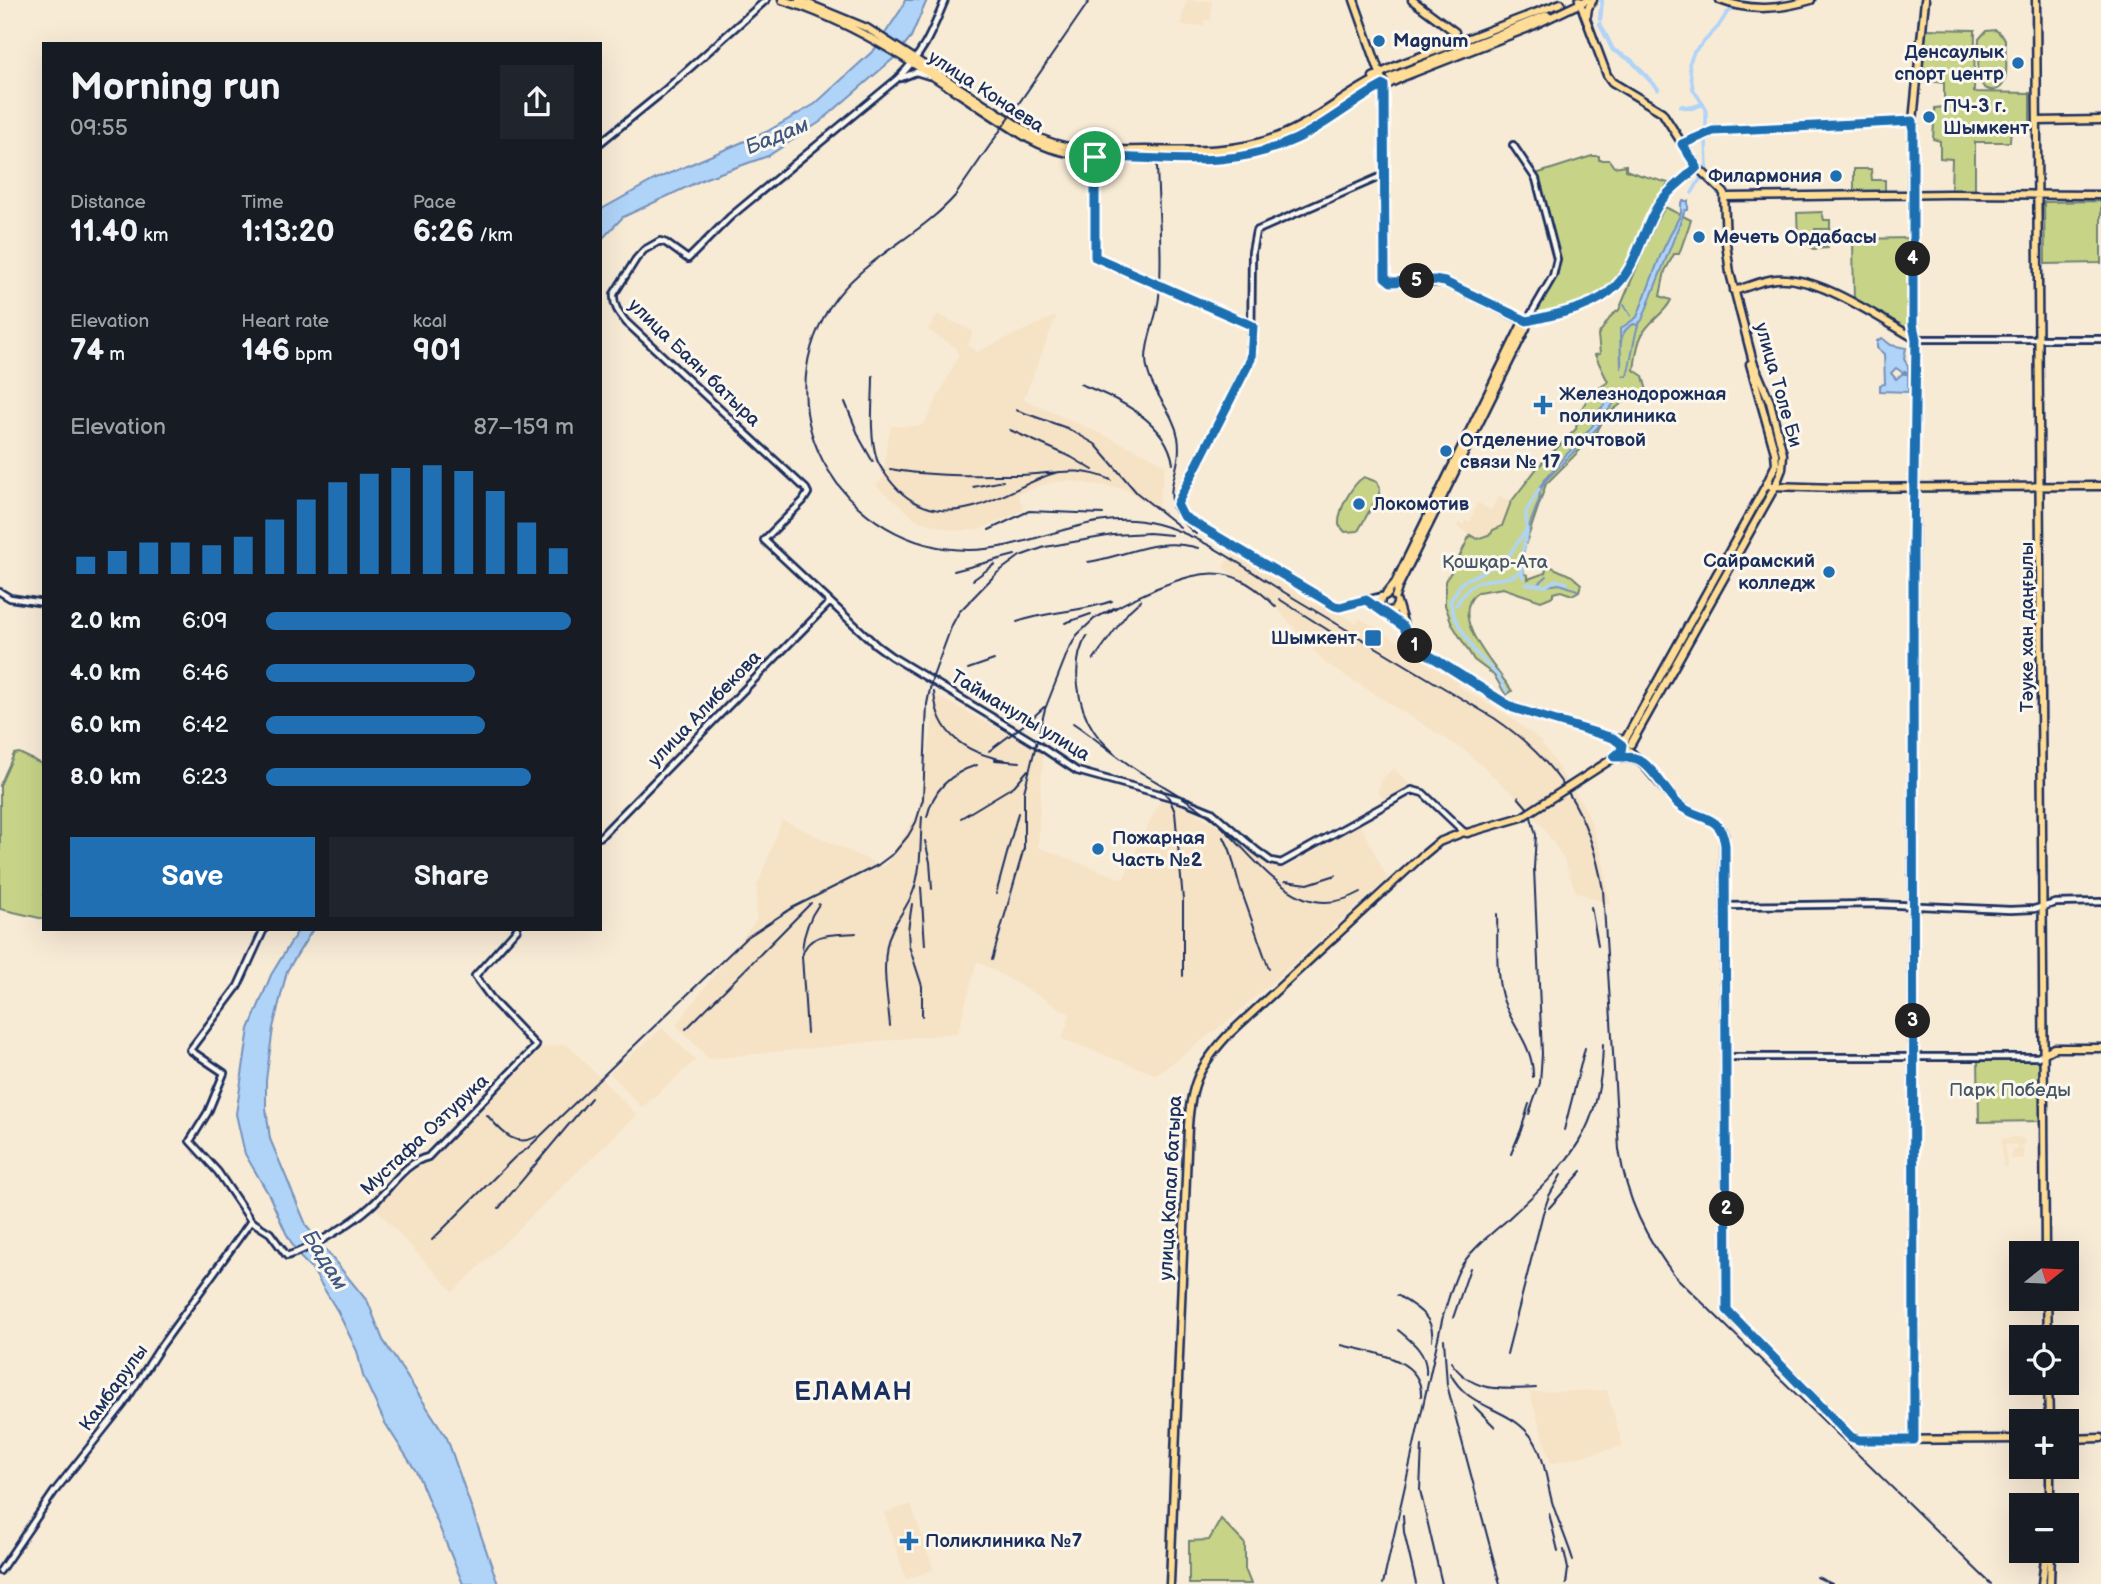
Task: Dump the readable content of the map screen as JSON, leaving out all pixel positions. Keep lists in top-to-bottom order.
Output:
{
  "streets": {
    "main road": [
      "улица Конаева",
      "улица Толе Би",
      "Тәуке хан даңғылы",
      "улица Капал батыра"
    ],
    "street": [
      "улица Баян батыра",
      "улица Алибекова",
      "Тайманулы улица",
      "Мустафа Озтурука",
      "Камбарулы"
    ]
  },
  "crossings": [
    ["улица Баян батыра", "Тайманулы улица"],
    ["улица Толе Би", "Тайманулы улица"],
    ["улица Толе Би", "улица Капал батыра"],
    ["улица Алибекова", "Тайманулы улица"],
    ["Тайманулы улица", "улица Капал батыра"],
    ["Мустафа Озтурука", "Камбарулы"]
  ],
  "districts": ["ЕЛАМАН"],
  "water": ["Бадам"],
  "parks": ["Қошқар-Ата", "Парк Победы"],
  "places": {
    "other": [
      "Magnum",
      "Денсаулык спорт центр",
      "ПЧ-3 г. Шымкент",
      "Филармония",
      "Мечеть Ордабасы",
      "Отделение почтовой связи № 17",
      "Локомотив",
      "Сайрамский колледж",
      "Пожарная Часть №2"
    ],
    "health": ["Железнодорожная поликлиника", "Поликлиника №7"],
    "transit": ["Шымкент"]
  },
  "north": "right",
  "page": {
    "heading": ["Morning run", "09:55"],
    "stats": [
      ["Distance", "11.40 km"],
      ["Time", "1:13:20"],
      ["Pace", "6:26 /km"],
      ["Elevation", "74 m"],
      ["Heart rate", "146 bpm"],
      ["kcal", "901"]
    ],
    "pins": [
      "4",
      "5",
      "1",
      "3",
      "2"
    ],
    "chart": ["Elevation", "87–159 m"],
    "list": [
      {
        "name": "2.0 km",
        "note": "6:09"
      },
      {
        "name": "4.0 km",
        "note": "6:46"
      },
      {
        "name": "6.0 km",
        "note": "6:42"
      },
      {
        "name": "8.0 km",
        "note": "6:23"
      }
    ],
    "buttons": ["Save", "Share"],
    "map_buttons": ["+", "−"]
  }
}
